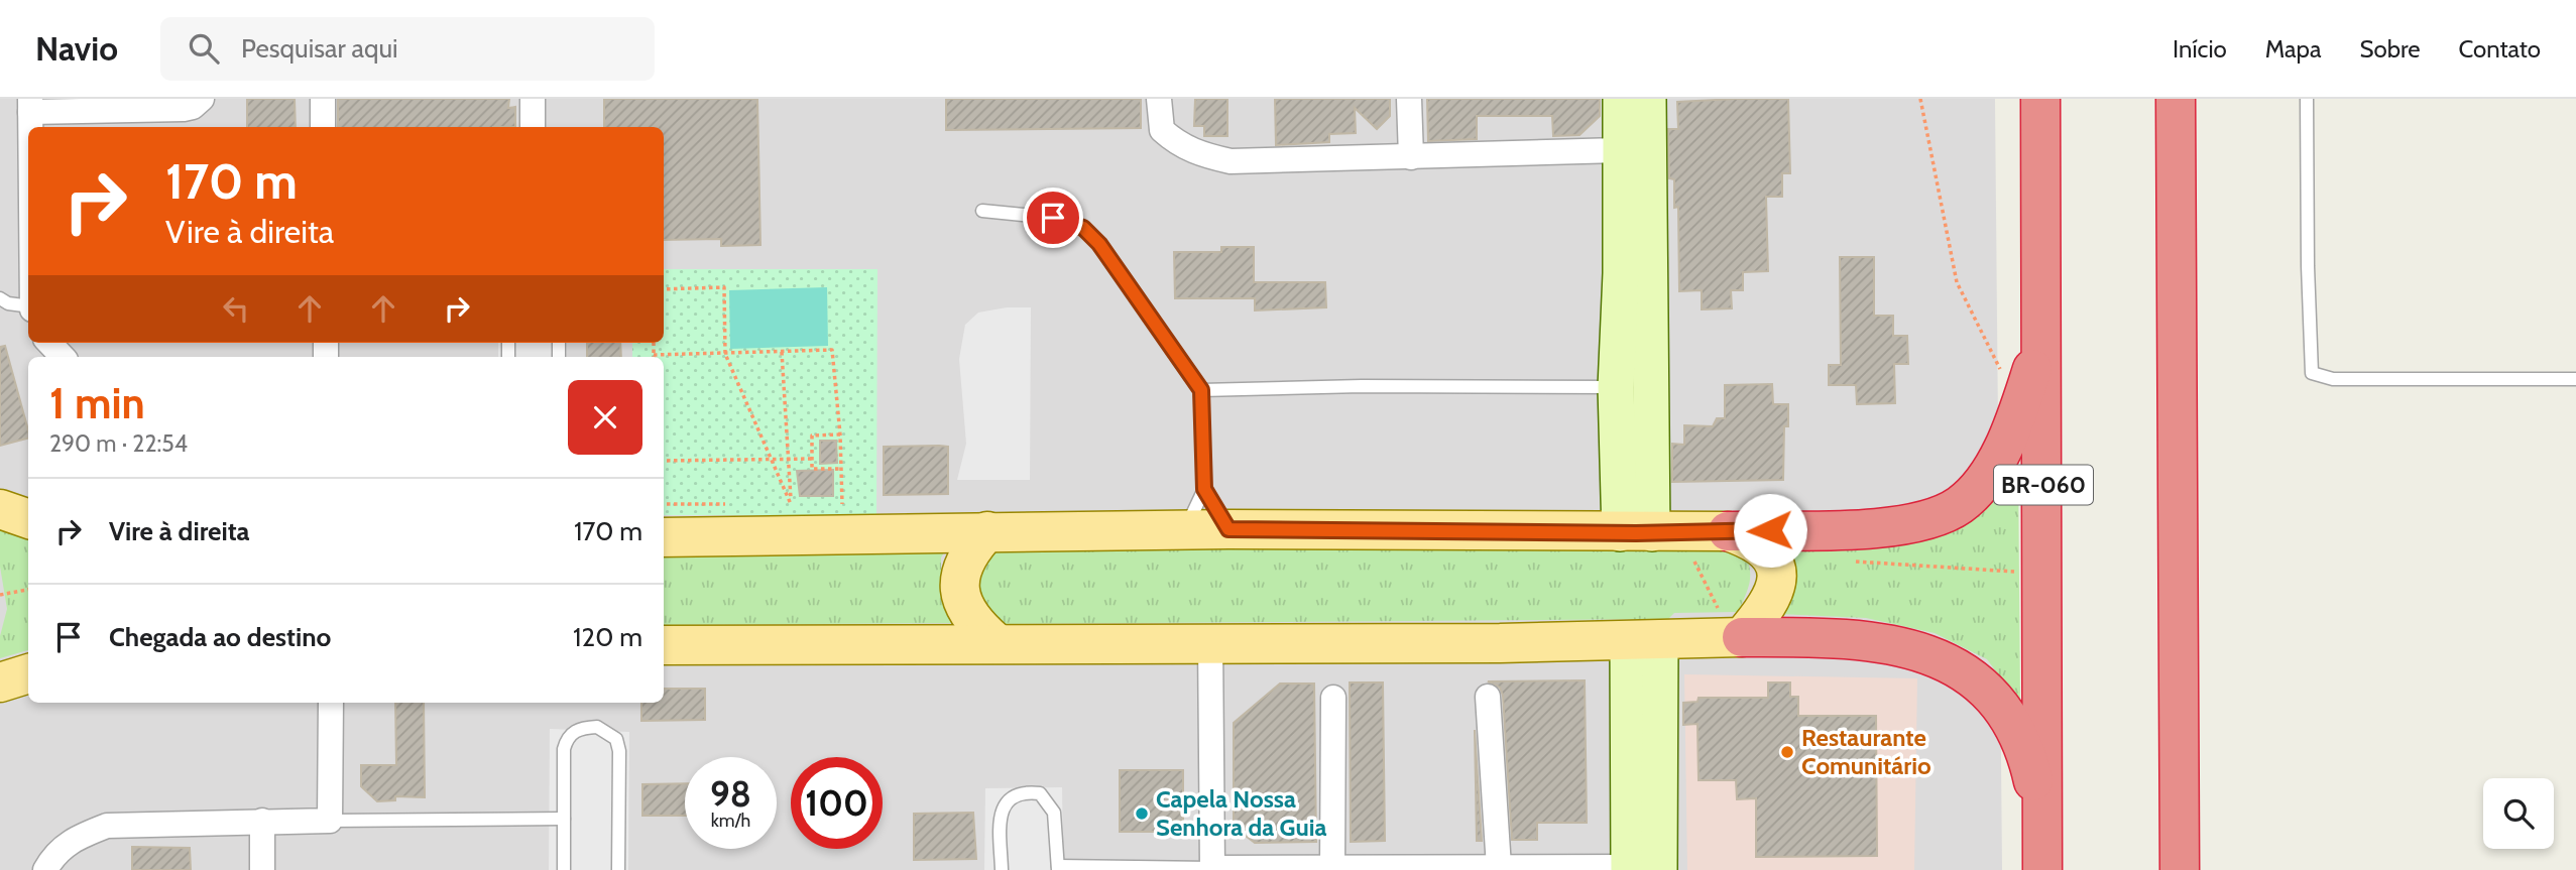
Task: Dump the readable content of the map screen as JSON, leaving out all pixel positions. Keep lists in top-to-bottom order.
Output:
{
  "streets": {
    "highway": ["BR-060"]
  },
  "places": ["Restaurante Comunitário", "Capela Nossa Senhora da Guia"],
  "page": {
    "header": "Navio",
    "search": "Pesquisar aqui",
    "nav": [
      "Início",
      "Mapa",
      "Sobre",
      "Contato"
    ],
    "turn": ["170 m", "Vire à direita"],
    "heading": ["1 min", "290 m · 22:54"],
    "list": [
      {
        "name": "Vire à direita",
        "value": "170 m"
      },
      {
        "name": "Chegada ao destino",
        "value": "120 m"
      }
    ],
    "speed": "98 km/h",
    "limit": "100"
  }
}
